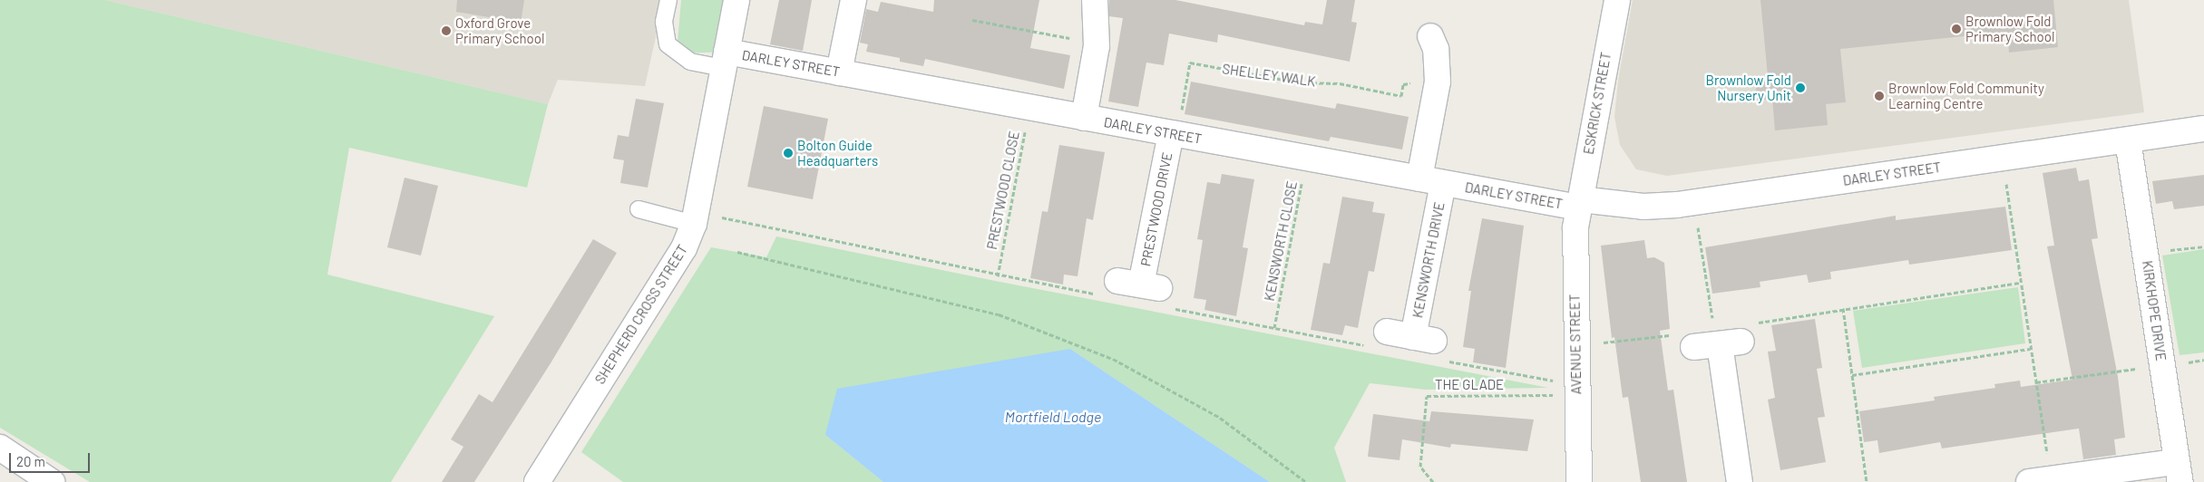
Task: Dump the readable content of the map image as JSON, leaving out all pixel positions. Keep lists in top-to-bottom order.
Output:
{
  "streets": {
    "street": [
      "DARLEY STREET",
      "ESKRICK STREET",
      "PRESTWOOD DRIVE",
      "KENSWORTH DRIVE",
      "KIRKHOPE DRIVE",
      "SHEPHERD CROSS STREET",
      "AVENUE STREET"
    ],
    "path": [
      "SHELLEY WALK",
      "PRESTWOOD CLOSE",
      "KENSWORTH CLOSE",
      "THE GLADE"
    ]
  },
  "crossings": [
    ["DARLEY STREET", "SHELLEY WALK"],
    ["DARLEY STREET", "ESKRICK STREET"],
    ["DARLEY STREET", "PRESTWOOD CLOSE"],
    ["DARLEY STREET", "PRESTWOOD DRIVE"],
    ["DARLEY STREET", "KENSWORTH CLOSE"],
    ["DARLEY STREET", "KENSWORTH DRIVE"],
    ["DARLEY STREET", "KIRKHOPE DRIVE"],
    ["DARLEY STREET", "SHEPHERD CROSS STREET"],
    ["DARLEY STREET", "AVENUE STREET"],
    ["SHELLEY WALK", "PRESTWOOD DRIVE"],
    ["ESKRICK STREET", "AVENUE STREET"],
    ["AVENUE STREET", "THE GLADE"]
  ],
  "water": ["Mortfield Lodge"],
  "places": [
    "Brownlow Fold Primary School",
    "Oxford Grove Primary School",
    "Brownlow Fold Nursery Unit",
    "Brownlow Fold Community Learning Centre",
    "Bolton Guide Headquarters"
  ],
  "scale_bar": "20 m"
}
